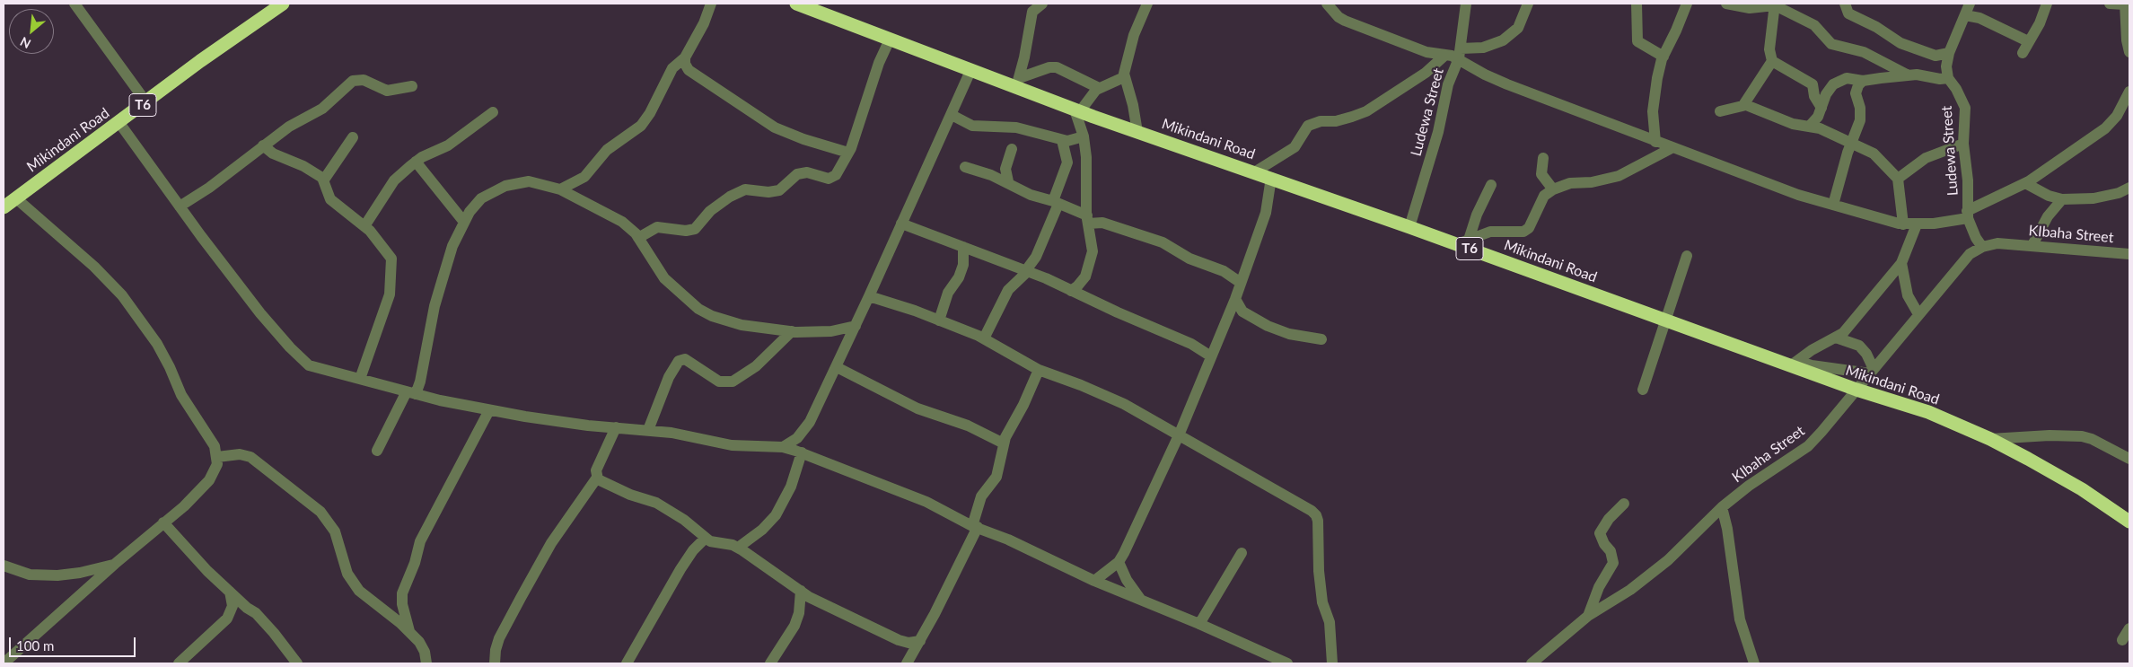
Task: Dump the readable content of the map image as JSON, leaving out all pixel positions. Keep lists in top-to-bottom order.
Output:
{
  "streets": {
    "highway": ["T6", "Mikindani Road"],
    "street": ["Ludewa Street", "KIbaha Street"]
  },
  "crossings": [
    ["Ludewa Street", "Mikindani Road"],
    ["Ludewa Street", "KIbaha Street"],
    ["Mikindani Road", "KIbaha Street"]
  ],
  "scale_bar": "100 m",
  "north": "bottom left"
}
